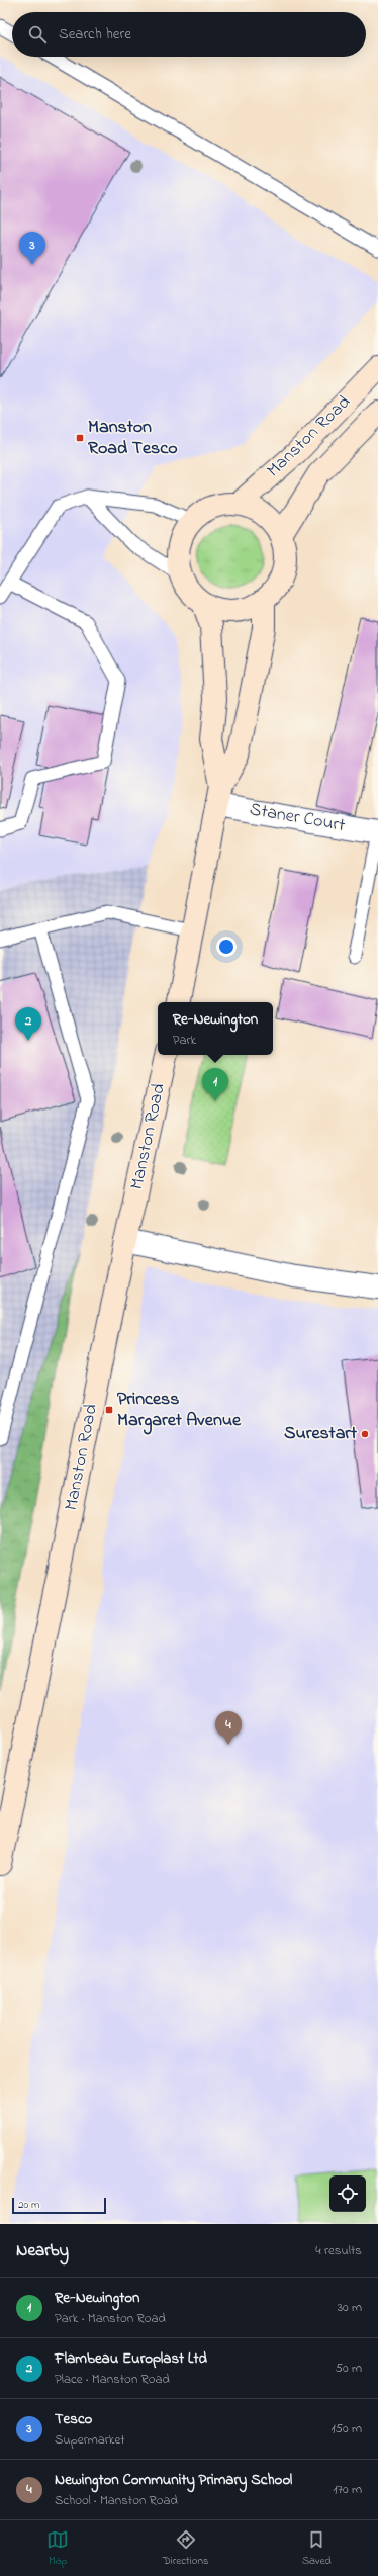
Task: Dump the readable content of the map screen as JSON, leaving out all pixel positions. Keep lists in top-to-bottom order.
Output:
{
  "streets": {
    "main road": ["Manston Road"],
    "street": ["Staner Court"]
  },
  "places": {
    "transit": ["Manston Road Tesco", "Princess Margaret Avenue"],
    "other": ["Surestart"]
  },
  "scale_bar": "20 m",
  "page": {
    "search": "Search here",
    "pins": [
      "3",
      "2",
      "1",
      "4"
    ],
    "popup": ["Re-Newington", "Park"],
    "scale": "20 m",
    "heading": ["Nearby", "4 results"],
    "list": [
      {
        "mark": "1",
        "name": "Re-Newington",
        "note": "Park · Manston Road",
        "value": "30 m"
      },
      {
        "mark": "2",
        "name": "Flambeau Europlast Ltd",
        "note": "Place · Manston Road",
        "value": "50 m"
      },
      {
        "mark": "3",
        "name": "Tesco",
        "note": "Supermarket",
        "value": "150 m"
      },
      {
        "mark": "4",
        "name": "Newington Community Primary School",
        "note": "School · Manston Road",
        "value": "170 m"
      }
    ],
    "nav": ["Map", "Directions", "Saved"]
  }
}
